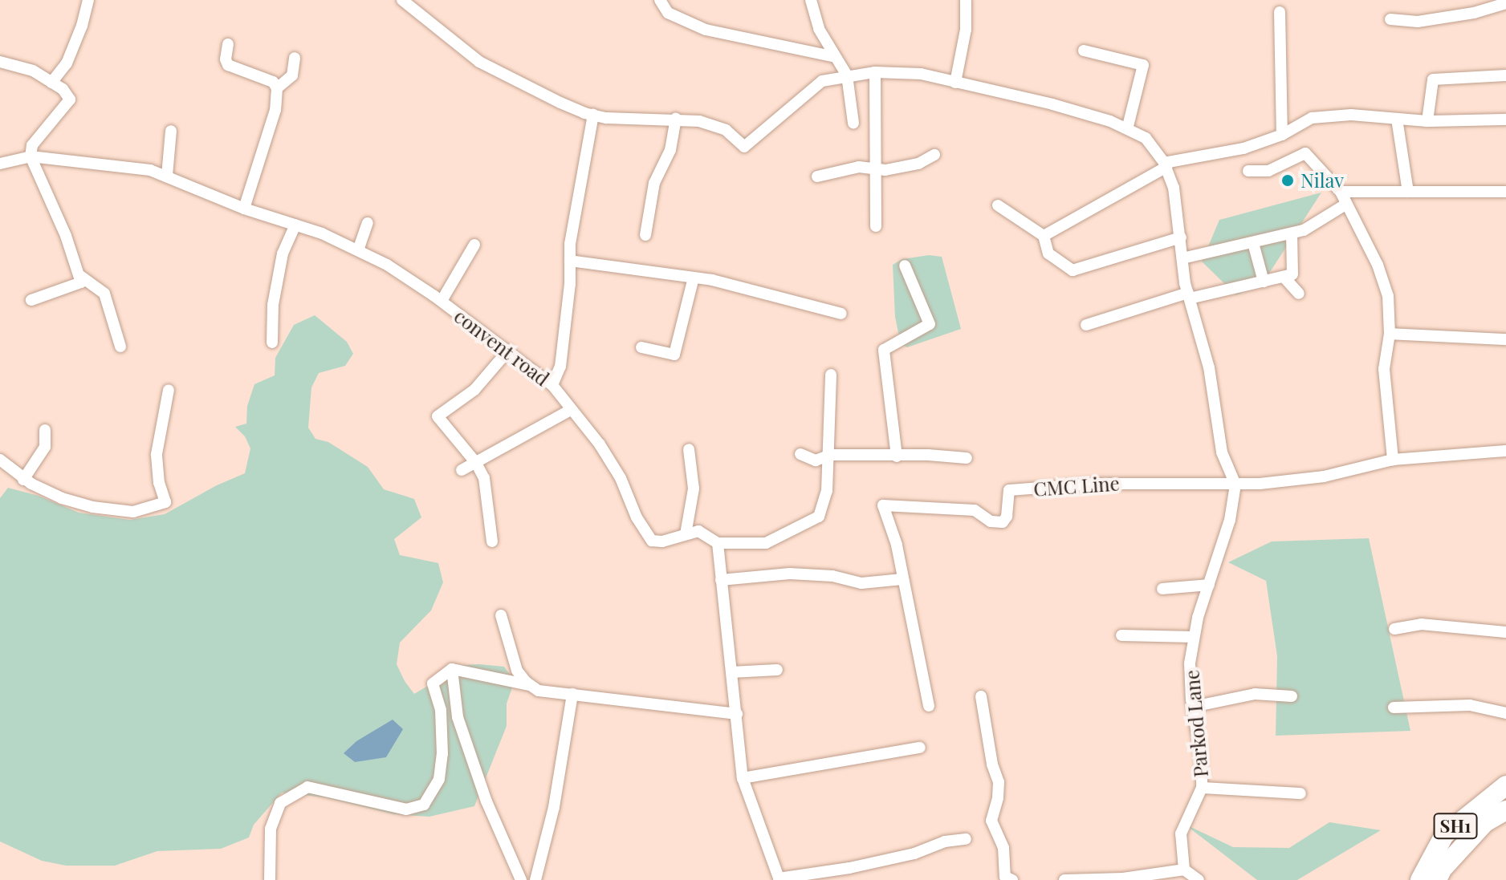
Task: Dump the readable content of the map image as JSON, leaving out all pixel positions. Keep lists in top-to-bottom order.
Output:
{
  "streets": {
    "main road": ["SH1"],
    "street": ["convent road", "CMC Line", "Parkod Lane"]
  },
  "crossings": [
    ["CMC Line", "Parkod Lane"]
  ],
  "places": ["Nilav"]
}
